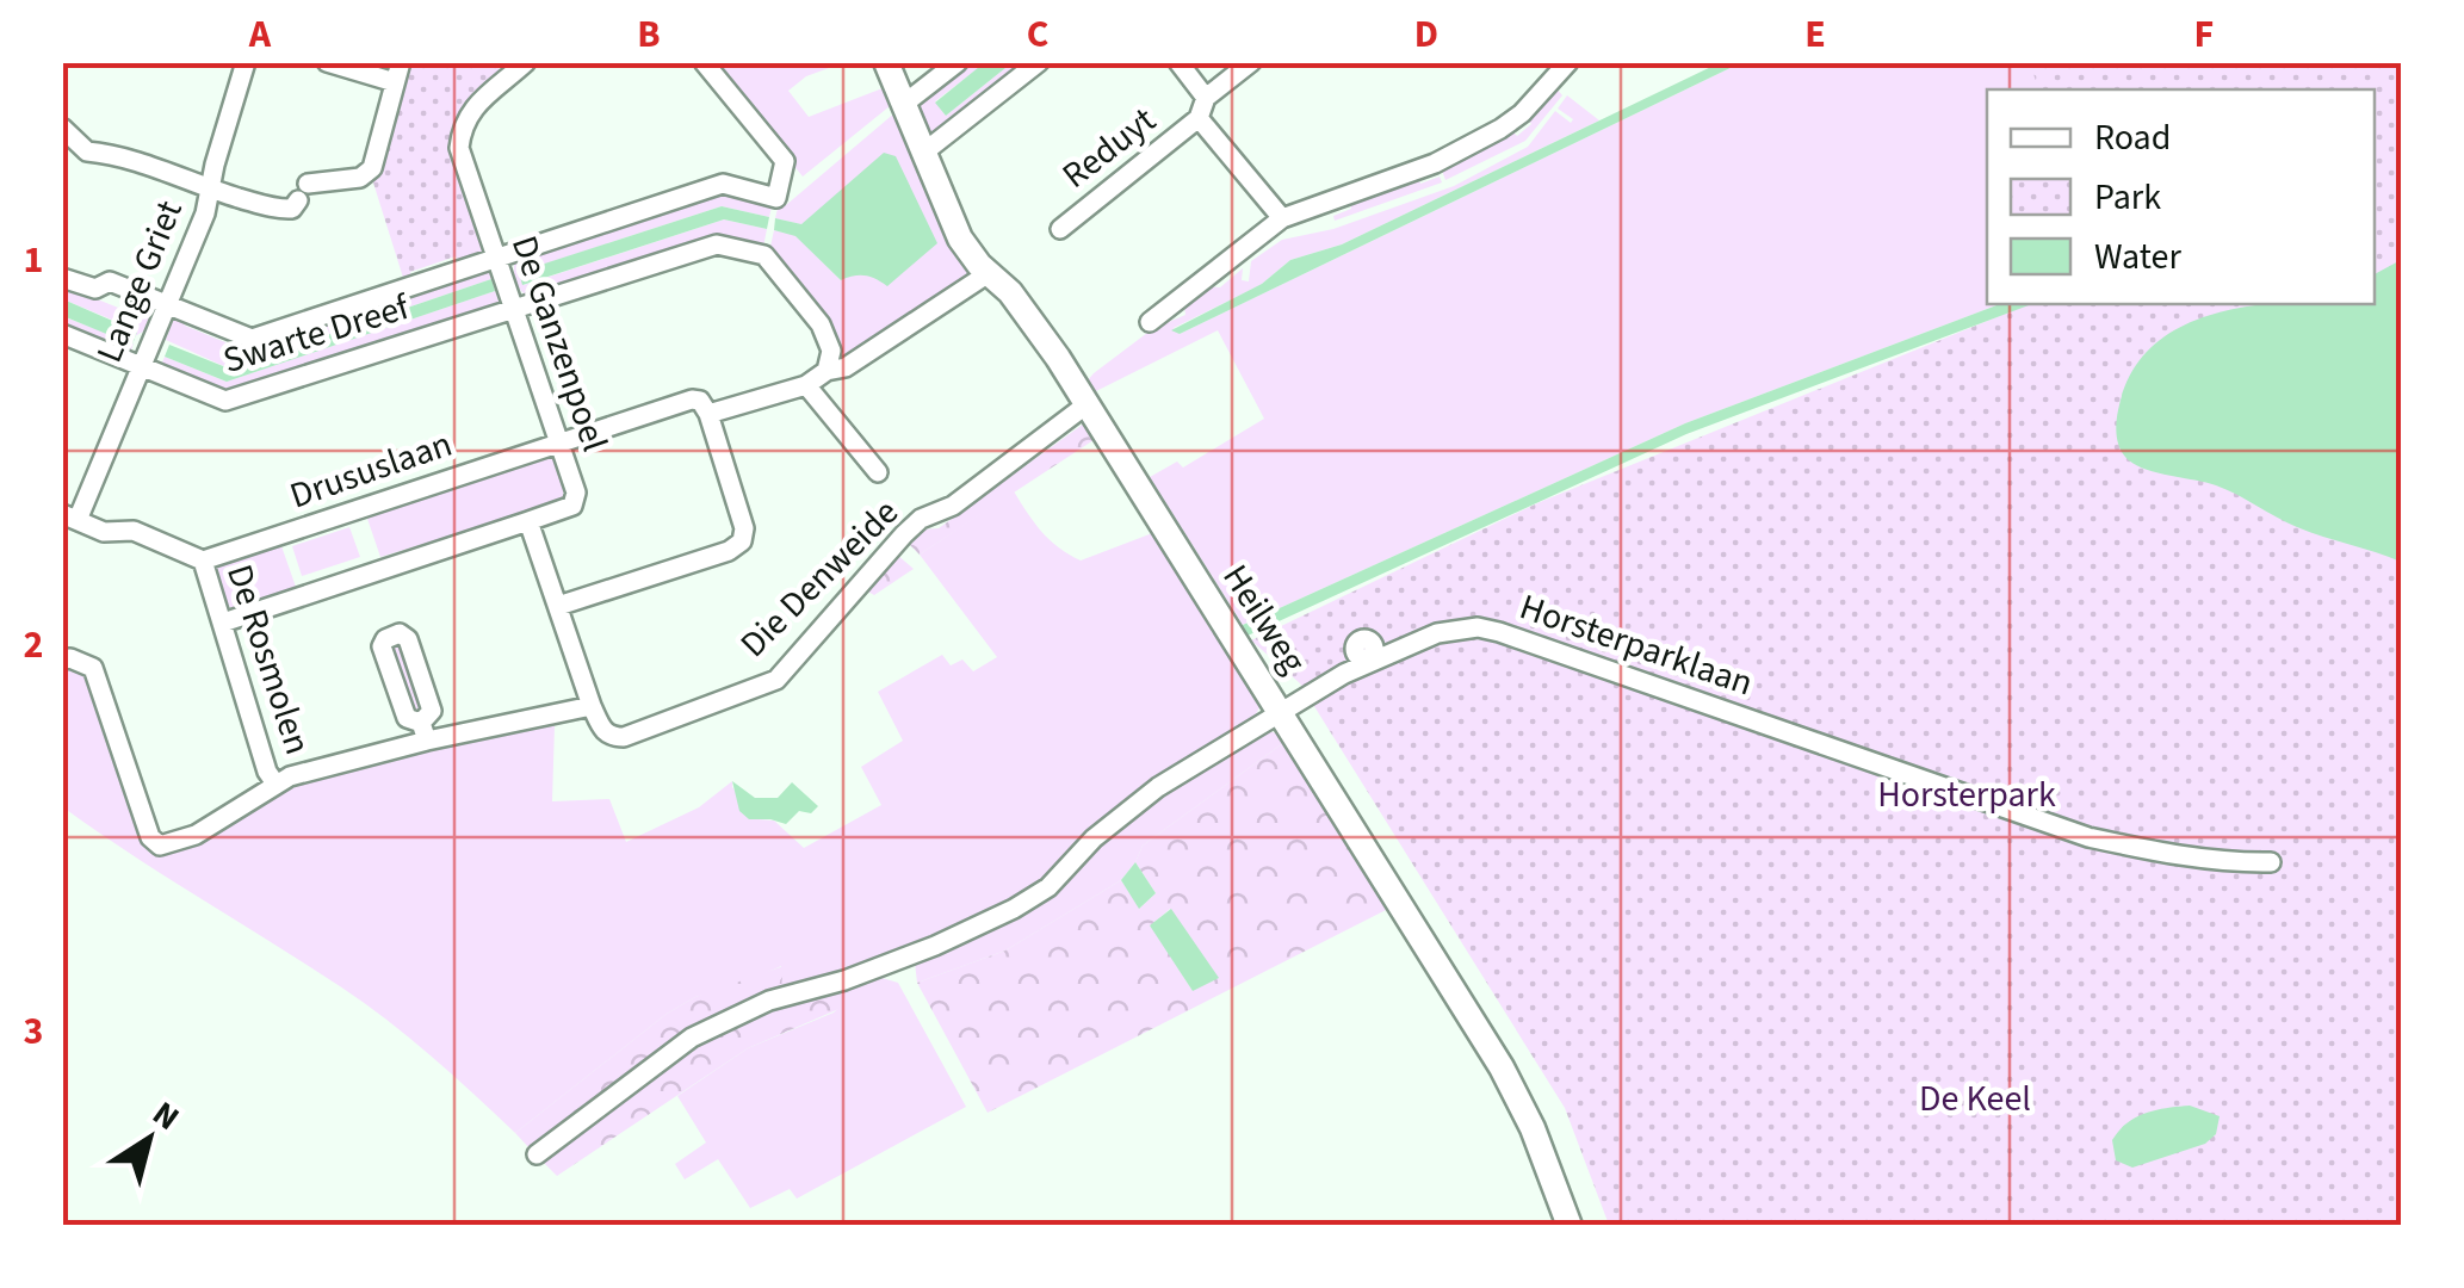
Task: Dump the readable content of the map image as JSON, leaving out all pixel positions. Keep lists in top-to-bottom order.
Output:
{
  "streets": {
    "street": [
      "Reduyt",
      "Lange Griet",
      "Swarte Dreef",
      "De Ganzenpoel",
      "Drususlaan",
      "Die Denweide",
      "Heilweg",
      "Horsterparklaan",
      "De Rosmolen"
    ]
  },
  "crossings": [
    ["Lange Griet", "Swarte Dreef"],
    ["Lange Griet", "De Rosmolen"],
    ["Swarte Dreef", "De Ganzenpoel"],
    ["De Ganzenpoel", "Drususlaan"],
    ["Drususlaan", "De Rosmolen"],
    ["Die Denweide", "Heilweg"],
    ["Heilweg", "Horsterparklaan"]
  ],
  "parks": ["Horsterpark", "De Keel"],
  "legend": ["Road", "Park", "Water"],
  "north": "top right",
  "grid": {
    "columns": [
      "A",
      "B",
      "C",
      "D",
      "E",
      "F"
    ],
    "rows": ["1", "2", "3"]
  }
}
